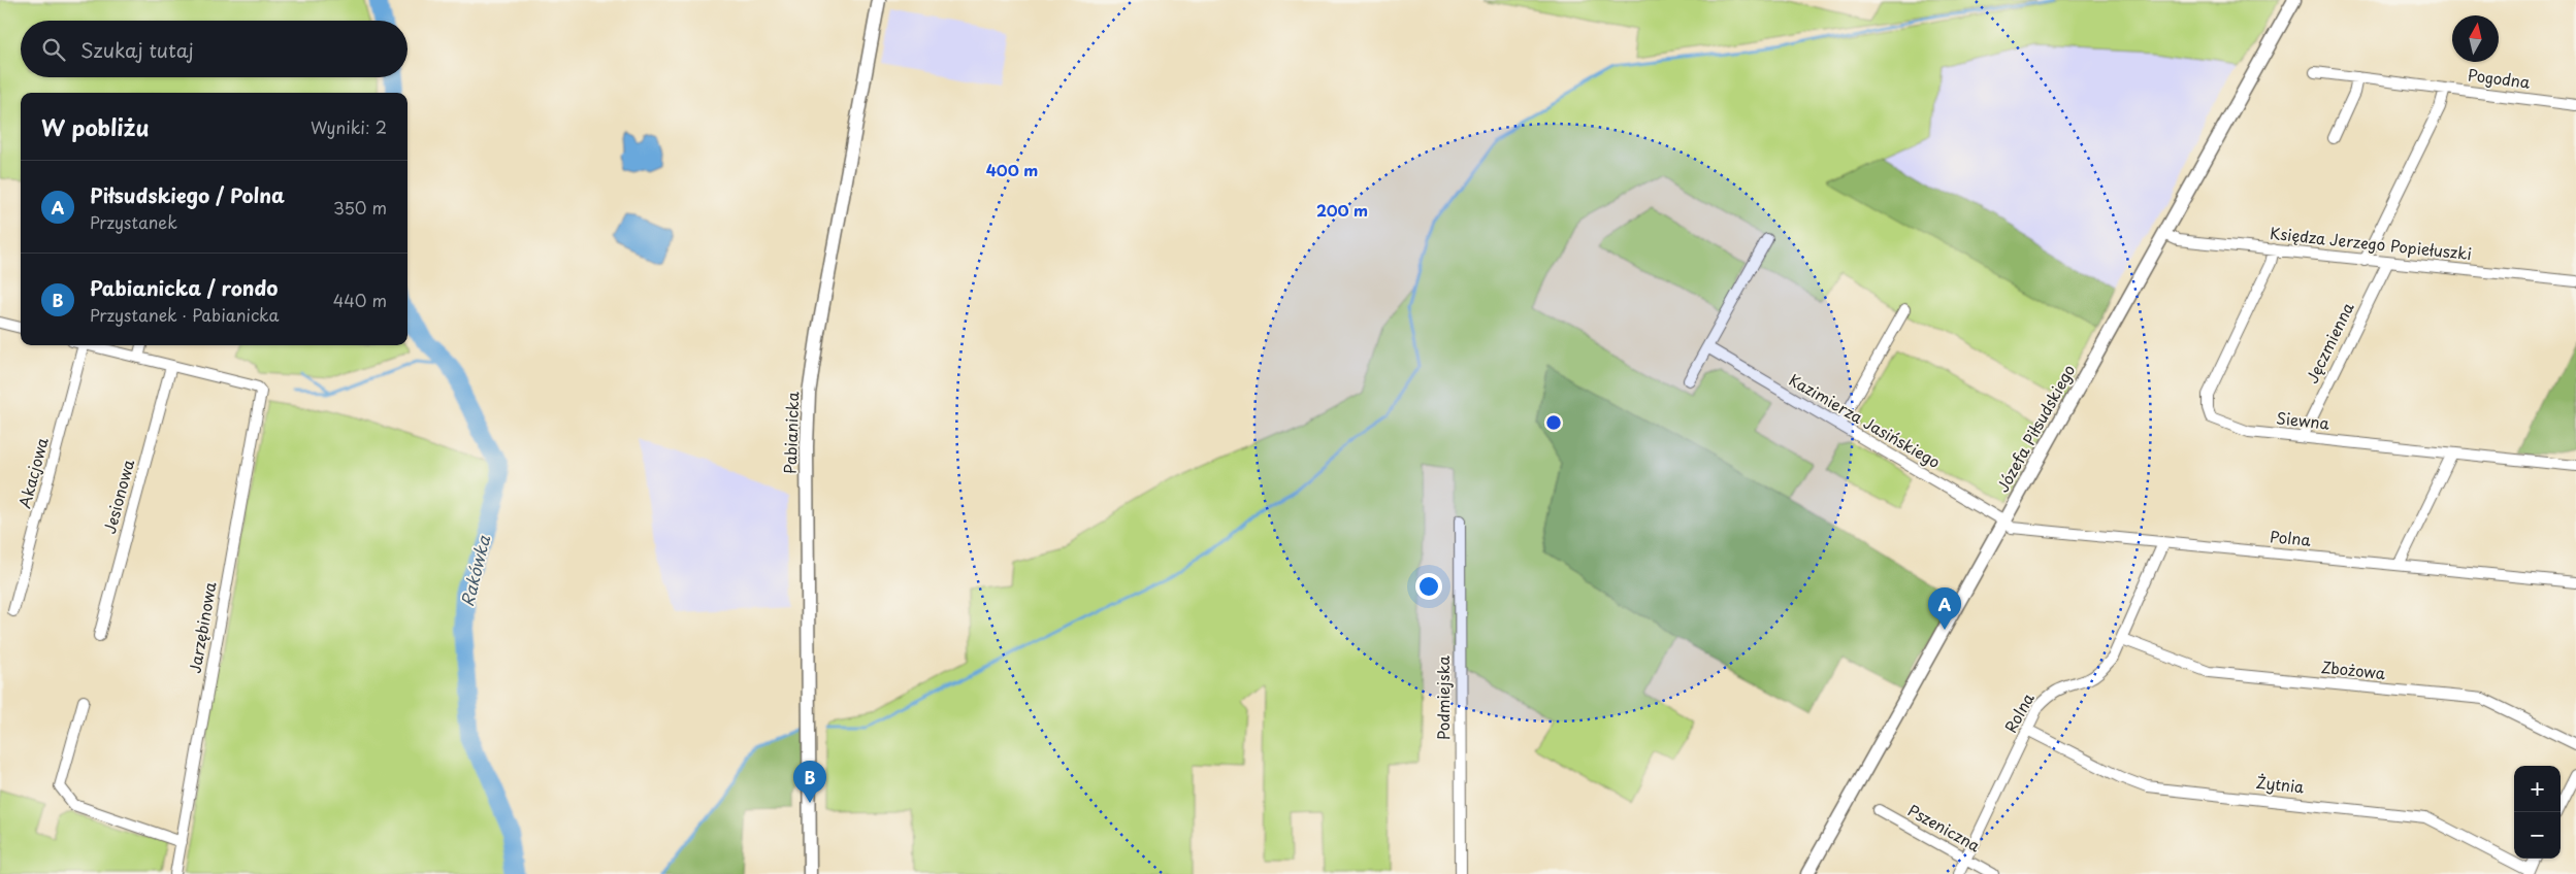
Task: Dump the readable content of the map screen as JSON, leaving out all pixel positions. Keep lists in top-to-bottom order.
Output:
{
  "streets": {
    "main road": ["Józefa Piłsudskiego", "Pabianicka"],
    "street": [
      "Pogodna",
      "Księdza Jerzego Popiełuszki",
      "Jęczmienna",
      "Kazimierza Jasińskiego",
      "Siewna",
      "Akacjowa",
      "Jesionowa",
      "Polna",
      "Jarzębinowa",
      "Zbożowa",
      "Podmiejska",
      "Rolna",
      "Żytnia",
      "Pszeniczna"
    ]
  },
  "crossings": [
    ["Księdza Jerzego Popiełuszki", "Jęczmienna"],
    ["Księdza Jerzego Popiełuszki", "Siewna"],
    ["Księdza Jerzego Popiełuszki", "Józefa Piłsudskiego"],
    ["Jęczmienna", "Siewna"],
    ["Kazimierza Jasińskiego", "Józefa Piłsudskiego"],
    ["Kazimierza Jasińskiego", "Polna"],
    ["Józefa Piłsudskiego", "Polna"],
    ["Jesionowa", "Jarzębinowa"],
    ["Polna", "Rolna"],
    ["Zbożowa", "Rolna"],
    ["Rolna", "Żytnia"],
    ["Rolna", "Pszeniczna"]
  ],
  "water": ["Rakówka"],
  "north": "top",
  "page": {
    "search": "Szukaj tutaj",
    "heading": ["W pobliżu", "Wyniki: 2"],
    "list": [
      {
        "mark": "A",
        "name": "Piłsudskiego / Polna",
        "note": "Przystanek",
        "value": "350 m"
      },
      {
        "mark": "B",
        "name": "Pabianicka / rondo",
        "note": "Przystanek · Pabianicka",
        "value": "440 m"
      }
    ],
    "pins": ["A", "B"],
    "map_buttons": ["+", "−"]
  },
  "rings": ["400 m", "200 m"]
}
